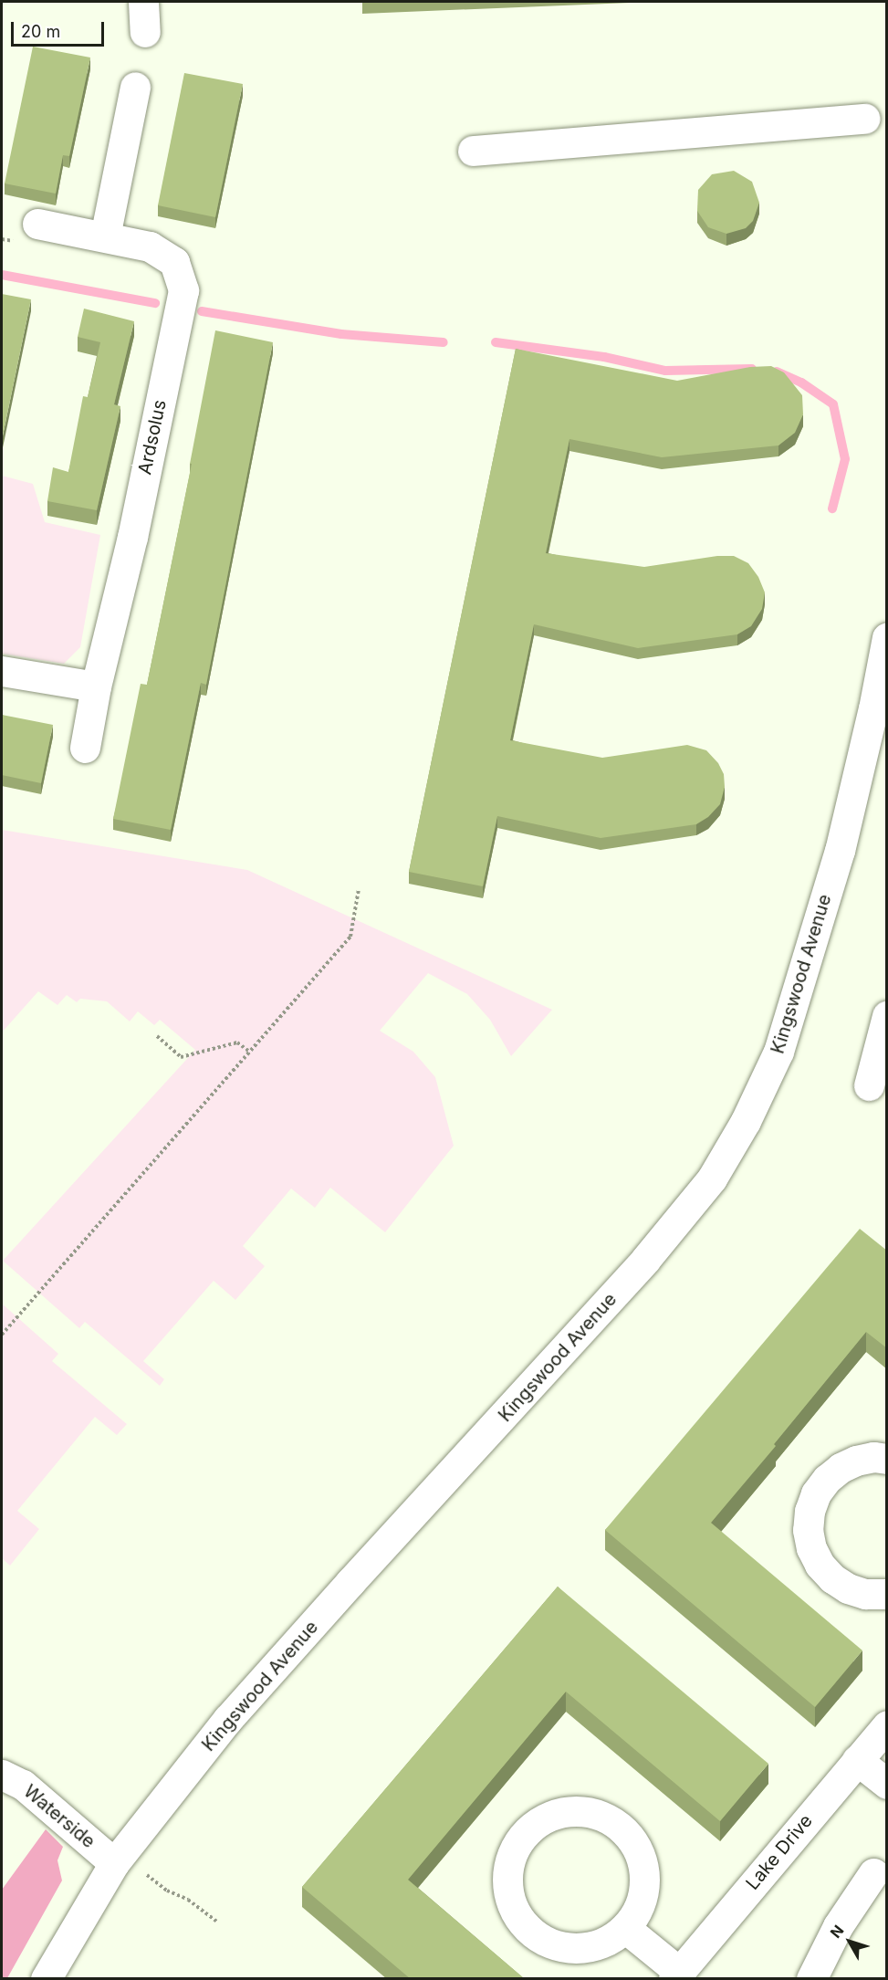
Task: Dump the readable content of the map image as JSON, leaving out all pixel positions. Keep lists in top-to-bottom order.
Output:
{
  "streets": {
    "street": [
      "Ardsolus",
      "Kingswood Avenue",
      "Waterside",
      "Lake Drive"
    ]
  },
  "crossings": [
    ["Kingswood Avenue", "Waterside"]
  ],
  "scale_bar": "20 m",
  "north": "top left"
}
